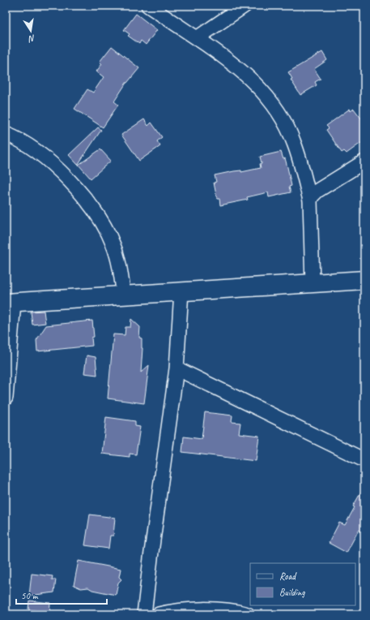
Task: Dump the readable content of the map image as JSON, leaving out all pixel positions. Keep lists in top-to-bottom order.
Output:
{
  "legend": ["Road", "Building"],
  "scale_bar": "50 m",
  "north": "bottom"
}
